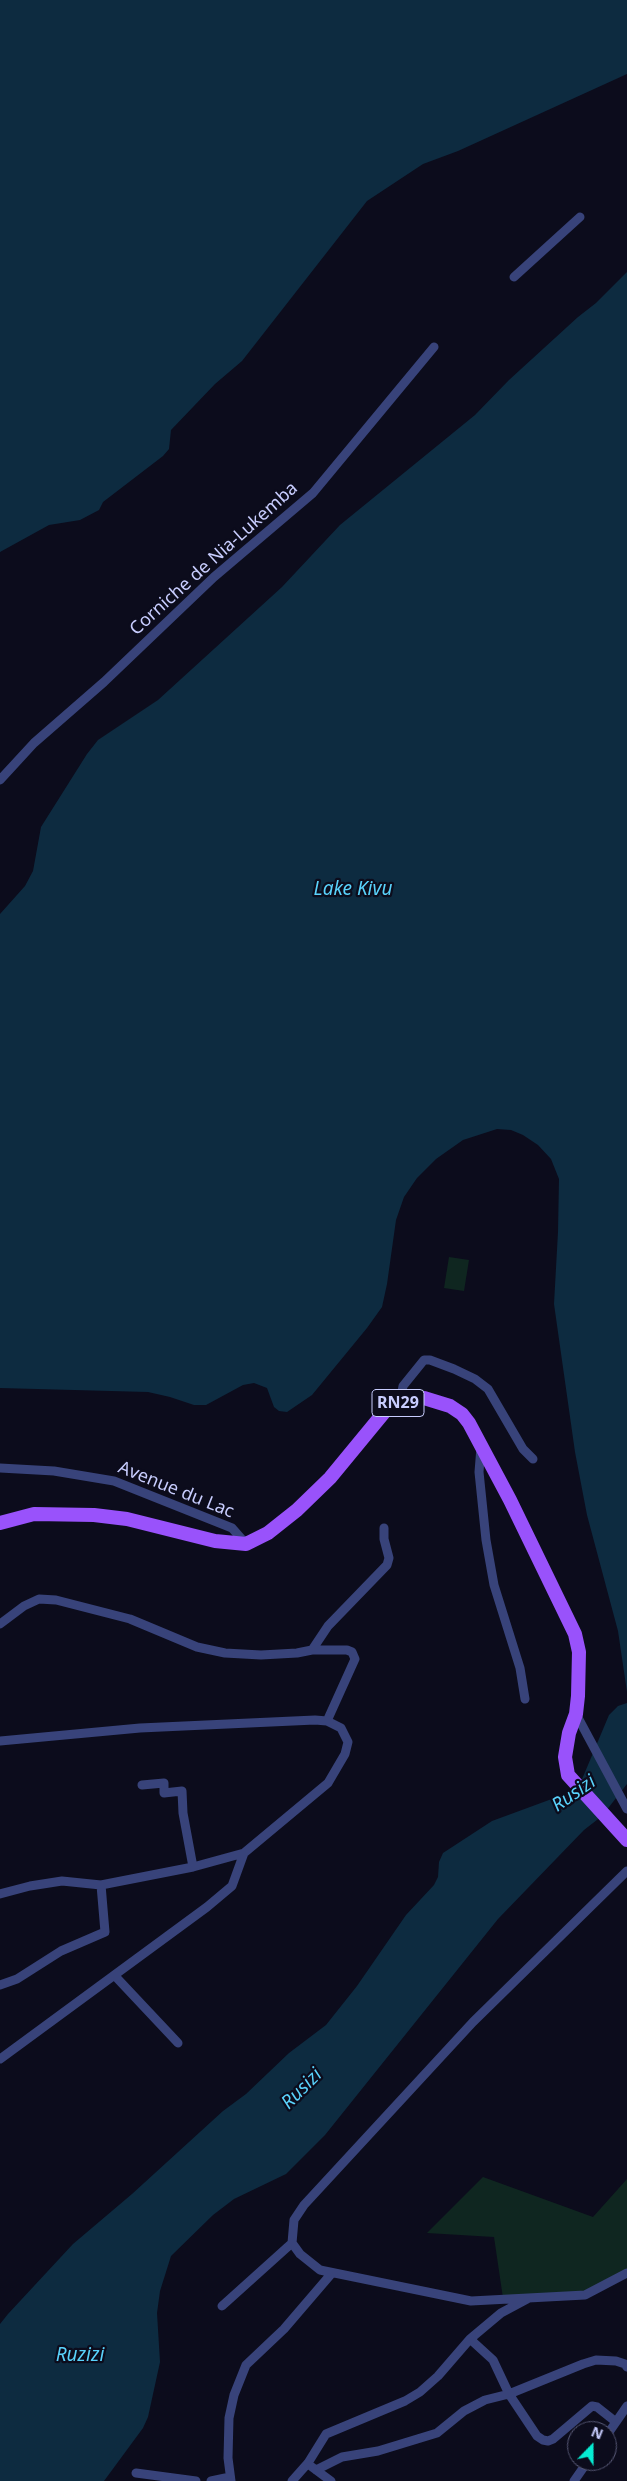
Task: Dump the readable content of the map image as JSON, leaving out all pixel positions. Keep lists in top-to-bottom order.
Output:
{
  "streets": {
    "main road": ["RN29"],
    "street": ["Corniche de Nia-Lukemba", "Avenue du Lac"]
  },
  "crossings": [
    ["RN29", "Avenue du Lac"]
  ],
  "water": ["Lake Kivu", "Rusizi", "Ruzizi"],
  "north": "top"
}
